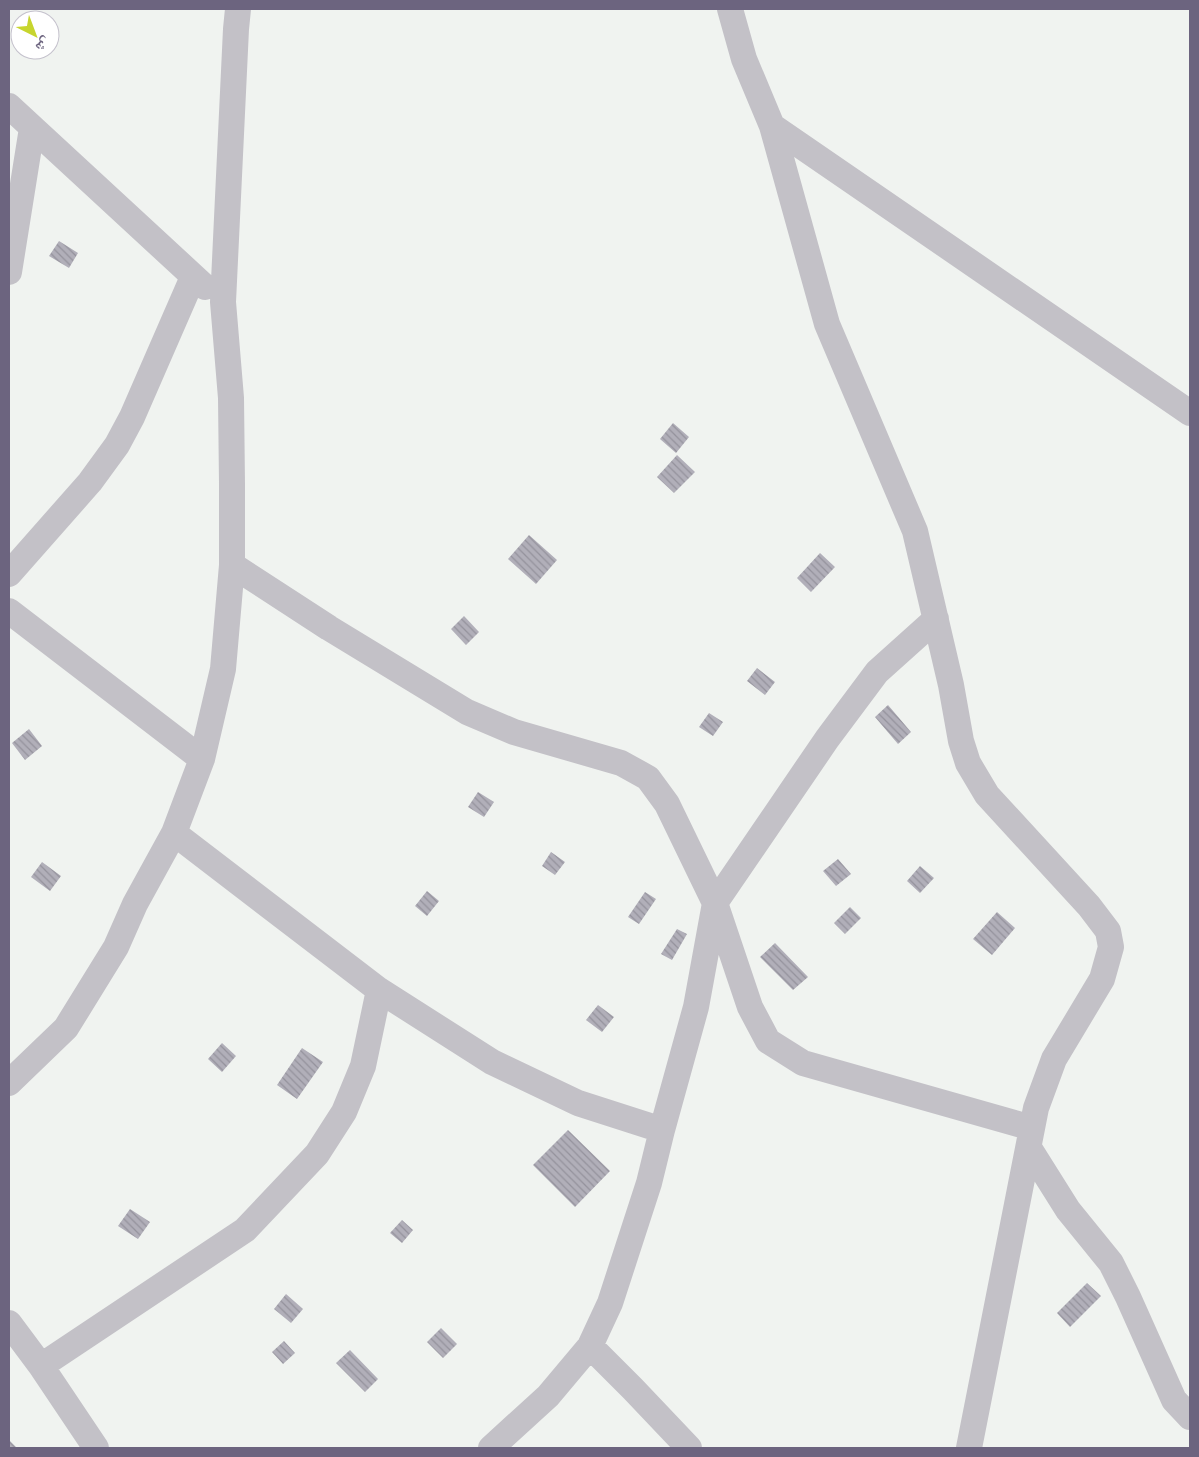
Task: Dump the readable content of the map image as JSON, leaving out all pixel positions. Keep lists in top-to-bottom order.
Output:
{
  "north": "bottom right"
}
